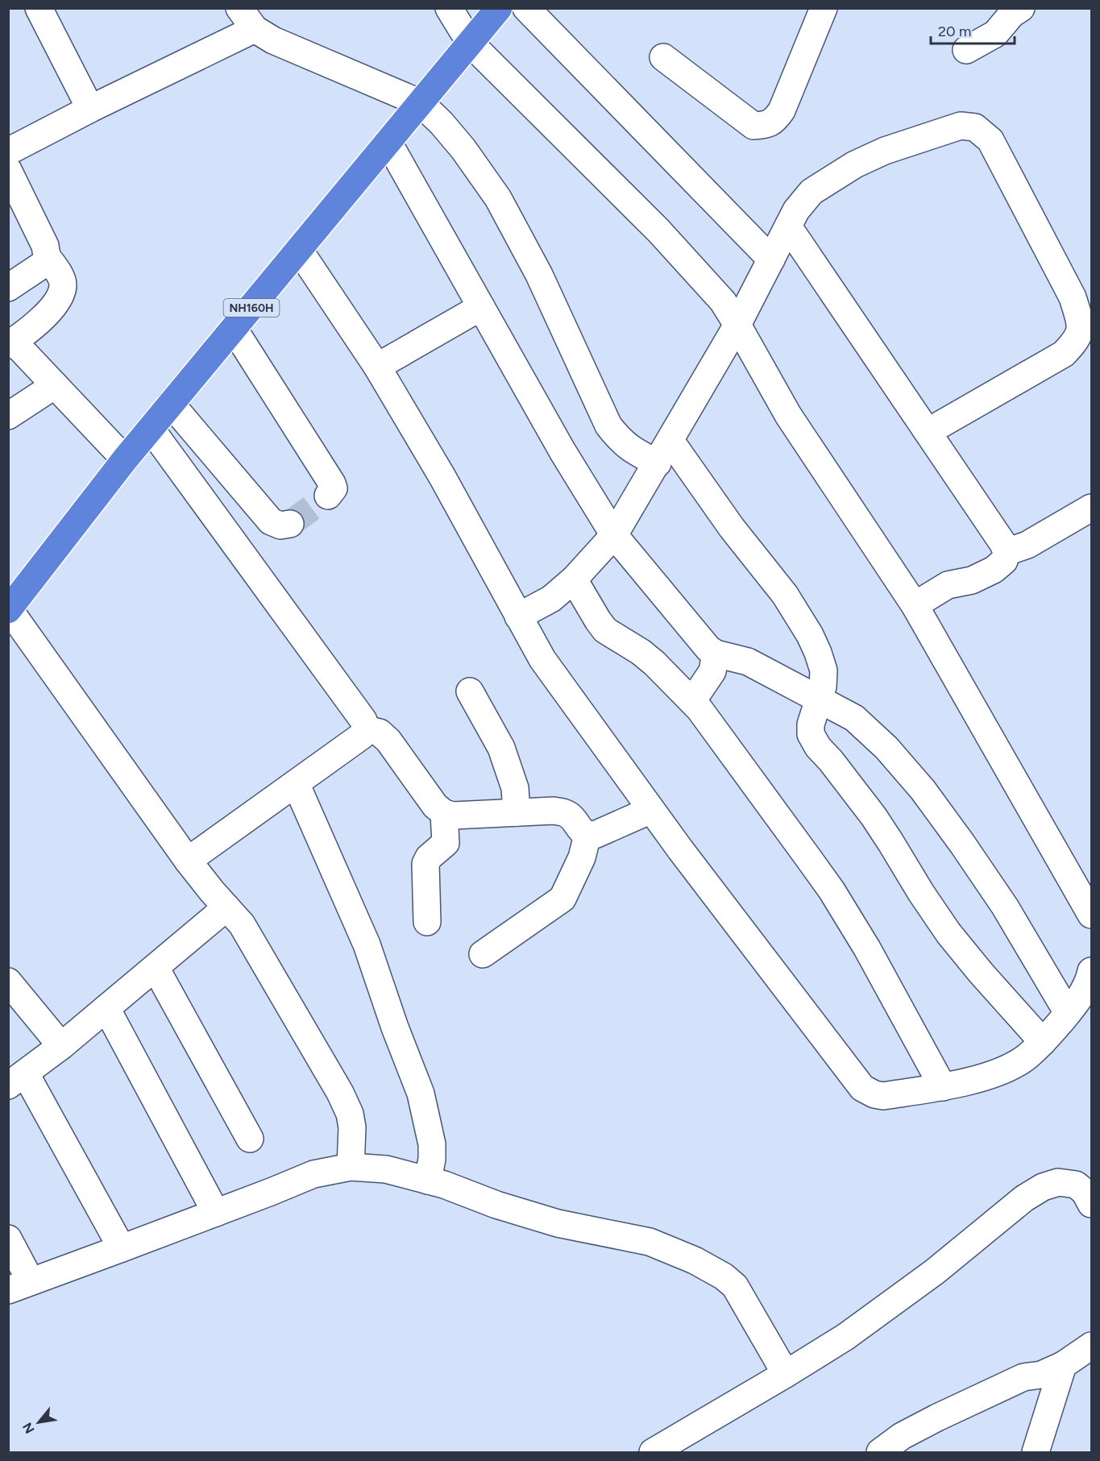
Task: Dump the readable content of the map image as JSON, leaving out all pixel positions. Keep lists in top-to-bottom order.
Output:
{
  "streets": {
    "highway": ["NH160H"]
  },
  "scale_bar": "20 m",
  "north": "bottom left"
}
